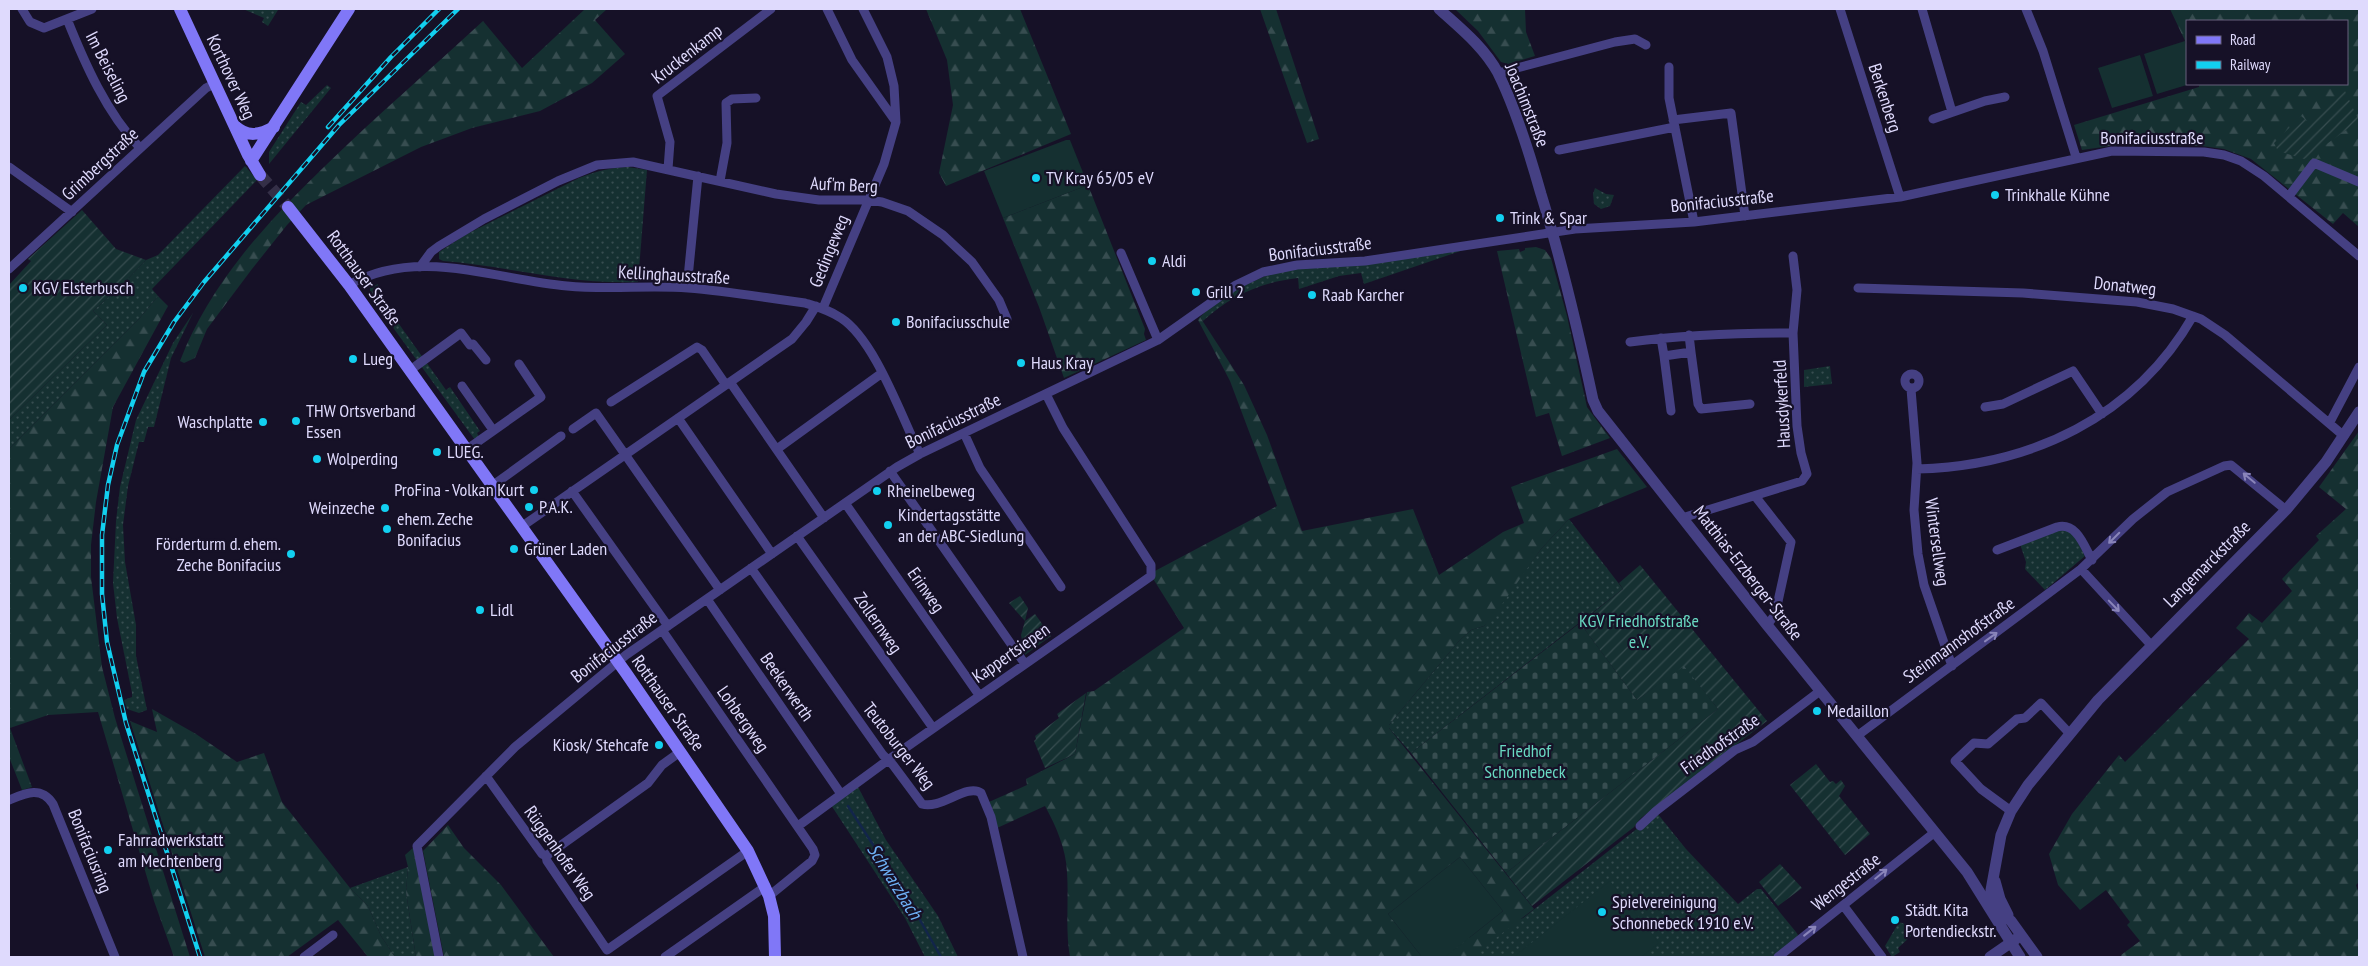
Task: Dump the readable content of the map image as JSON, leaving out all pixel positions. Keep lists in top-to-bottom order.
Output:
{
  "streets": {
    "main road": ["Korthover Weg", "Rotthauser Straße"],
    "street": [
      "Kruckenkamp",
      "Im Beiseling",
      "Berkenberg",
      "Joachimstraße",
      "Bonifaciusstraße",
      "Grimbergstraße",
      "Auf'm Berg",
      "Gedingeweg",
      "Kellinghausstraße",
      "Donatweg",
      "Hausdykerfeld",
      "Wintersellweg",
      "Langemarckstraße",
      "Matthias-Erzberger-Straße",
      "Erinweg",
      "Zollernweg",
      "Steinmannshofstraße",
      "Kappertsiepen",
      "Beekerwerth",
      "Lohbergweg",
      "Friedhofstraße",
      "Teutoburger Weg",
      "Bonifaciusring",
      "Rüggenhofer Weg",
      "Wengestraße"
    ]
  },
  "crossings": [
    ["Kruckenkamp", "Auf'm Berg"],
    ["Im Beiseling", "Grimbergstraße"],
    ["Korthover Weg", "Grimbergstraße"],
    ["Berkenberg", "Bonifaciusstraße"],
    ["Joachimstraße", "Bonifaciusstraße"],
    ["Joachimstraße", "Matthias-Erzberger-Straße"],
    ["Bonifaciusstraße", "Kellinghausstraße"],
    ["Bonifaciusstraße", "Rotthauser Straße"],
    ["Bonifaciusstraße", "Matthias-Erzberger-Straße"],
    ["Bonifaciusstraße", "Erinweg"],
    ["Bonifaciusstraße", "Zollernweg"],
    ["Bonifaciusstraße", "Kappertsiepen"],
    ["Bonifaciusstraße", "Beekerwerth"],
    ["Bonifaciusstraße", "Lohbergweg"],
    ["Bonifaciusstraße", "Teutoburger Weg"],
    ["Bonifaciusstraße", "Rüggenhofer Weg"],
    ["Auf'm Berg", "Gedingeweg"],
    ["Auf'm Berg", "Kellinghausstraße"],
    ["Gedingeweg", "Kellinghausstraße"],
    ["Gedingeweg", "Rotthauser Straße"],
    ["Gedingeweg", "Lohbergweg"],
    ["Kellinghausstraße", "Rotthauser Straße"],
    ["Rotthauser Straße", "Rüggenhofer Weg"],
    ["Donatweg", "Langemarckstraße"],
    ["Hausdykerfeld", "Matthias-Erzberger-Straße"],
    ["Wintersellweg", "Steinmannshofstraße"],
    ["Langemarckstraße", "Matthias-Erzberger-Straße"],
    ["Langemarckstraße", "Steinmannshofstraße"],
    ["Matthias-Erzberger-Straße", "Steinmannshofstraße"],
    ["Matthias-Erzberger-Straße", "Friedhofstraße"],
    ["Matthias-Erzberger-Straße", "Wengestraße"],
    ["Erinweg", "Kappertsiepen"],
    ["Zollernweg", "Kappertsiepen"],
    ["Kappertsiepen", "Beekerwerth"],
    ["Kappertsiepen", "Lohbergweg"],
    ["Kappertsiepen", "Teutoburger Weg"]
  ],
  "one_way": ["Wengestraße"],
  "water": ["Schwarzbach"],
  "parks": ["KGV Friedhofstraße e.V.", "Friedhof Schonnebeck"],
  "places": [
    "TV Kray 65/05 eV",
    "Trinkhalle Kühne",
    "Trink & Spar",
    "Aldi",
    "KGV Elsterbusch",
    "Grill 2",
    "Raab Karcher",
    "Bonifaciusschule",
    "Lueg",
    "Haus Kray",
    "THW Ortsverband Essen",
    "Waschplatte",
    "LUEG.",
    "Wolperding",
    "ProFina - Volkan Kurt",
    "Rheinelbeweg",
    "P.A.K.",
    "Weinzeche",
    "Kindertagsstätte an der ABC-Siedlung",
    "ehem. Zeche Bonifacius",
    "Grüner Laden",
    "Förderturm d. ehem. Zeche Bonifacius",
    "Lidl",
    "Medaillon",
    "Kiosk/ Stehcafe",
    "Fahrradwerkstatt am Mechtenberg",
    "Spielvereinigung Schonnebeck 1910 e.V.",
    "Städt. Kita Portendieckstr."
  ],
  "legend": ["Road", "Railway"]
}
